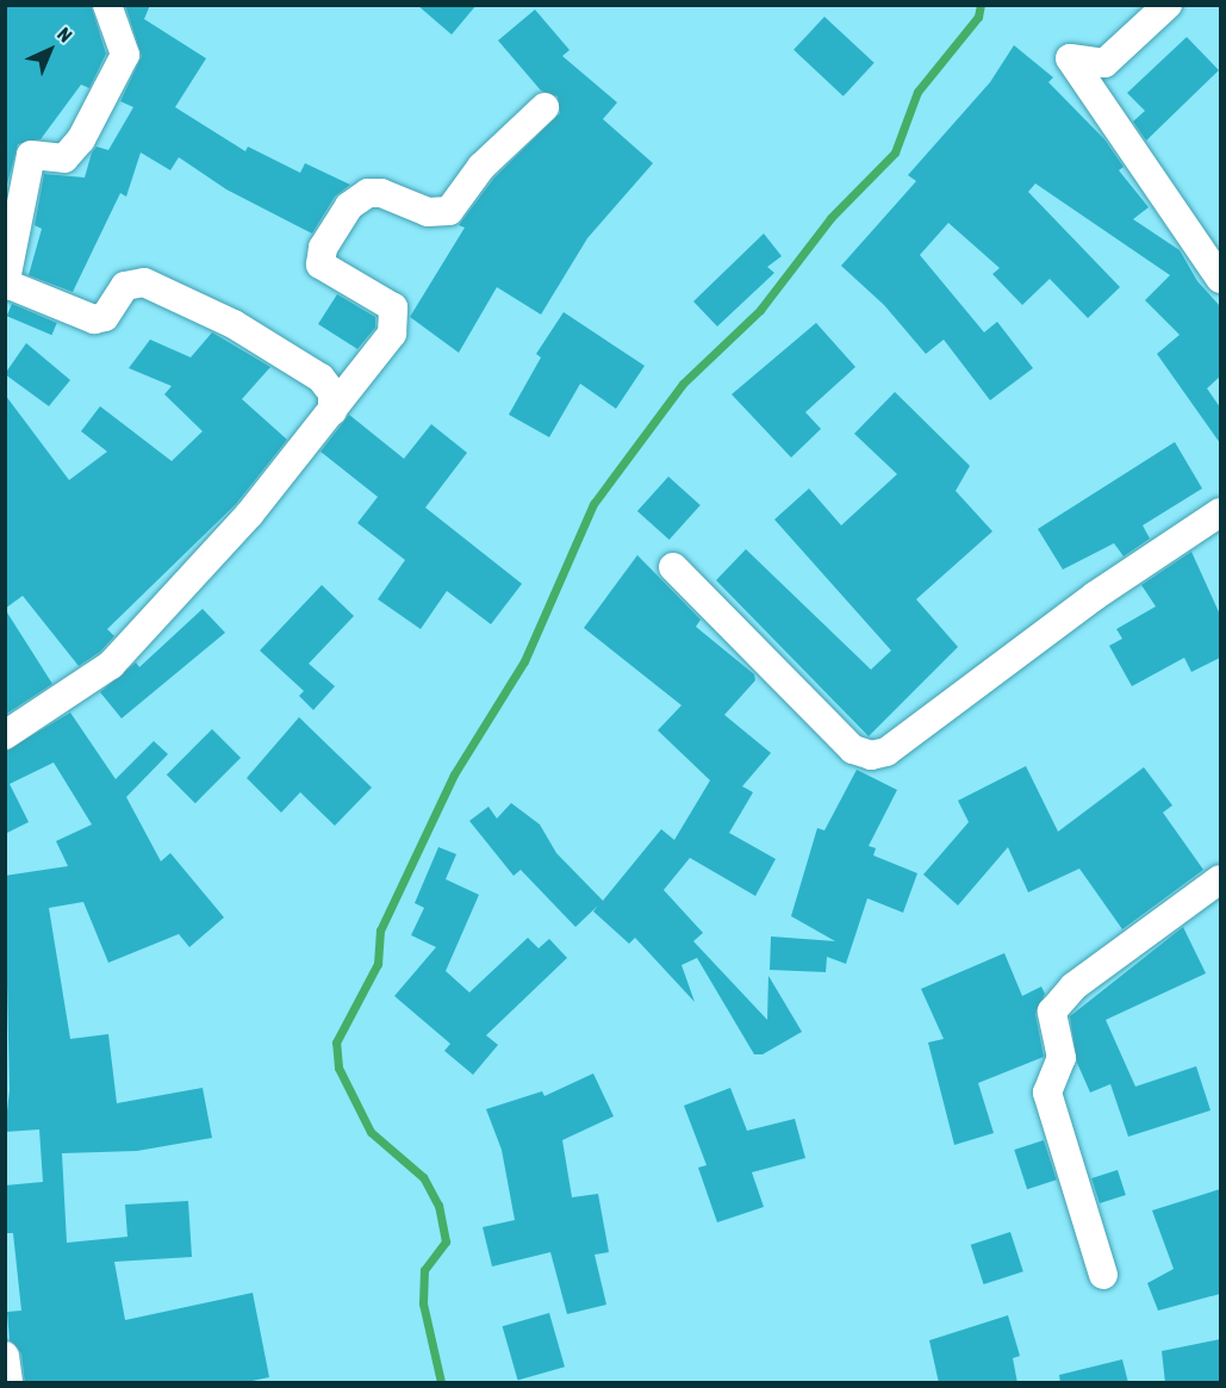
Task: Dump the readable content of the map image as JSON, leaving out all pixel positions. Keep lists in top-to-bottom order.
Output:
{
  "north": "top right"
}
